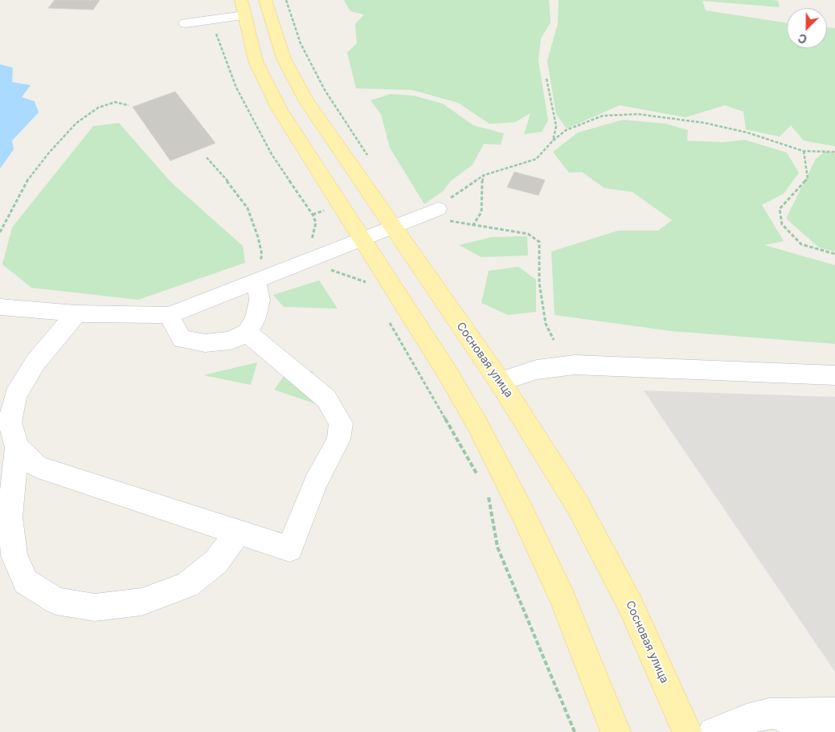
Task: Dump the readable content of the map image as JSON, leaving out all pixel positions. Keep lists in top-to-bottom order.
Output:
{
  "streets": {
    "main road": ["Сосновая улица"]
  },
  "north": "bottom left"
}
